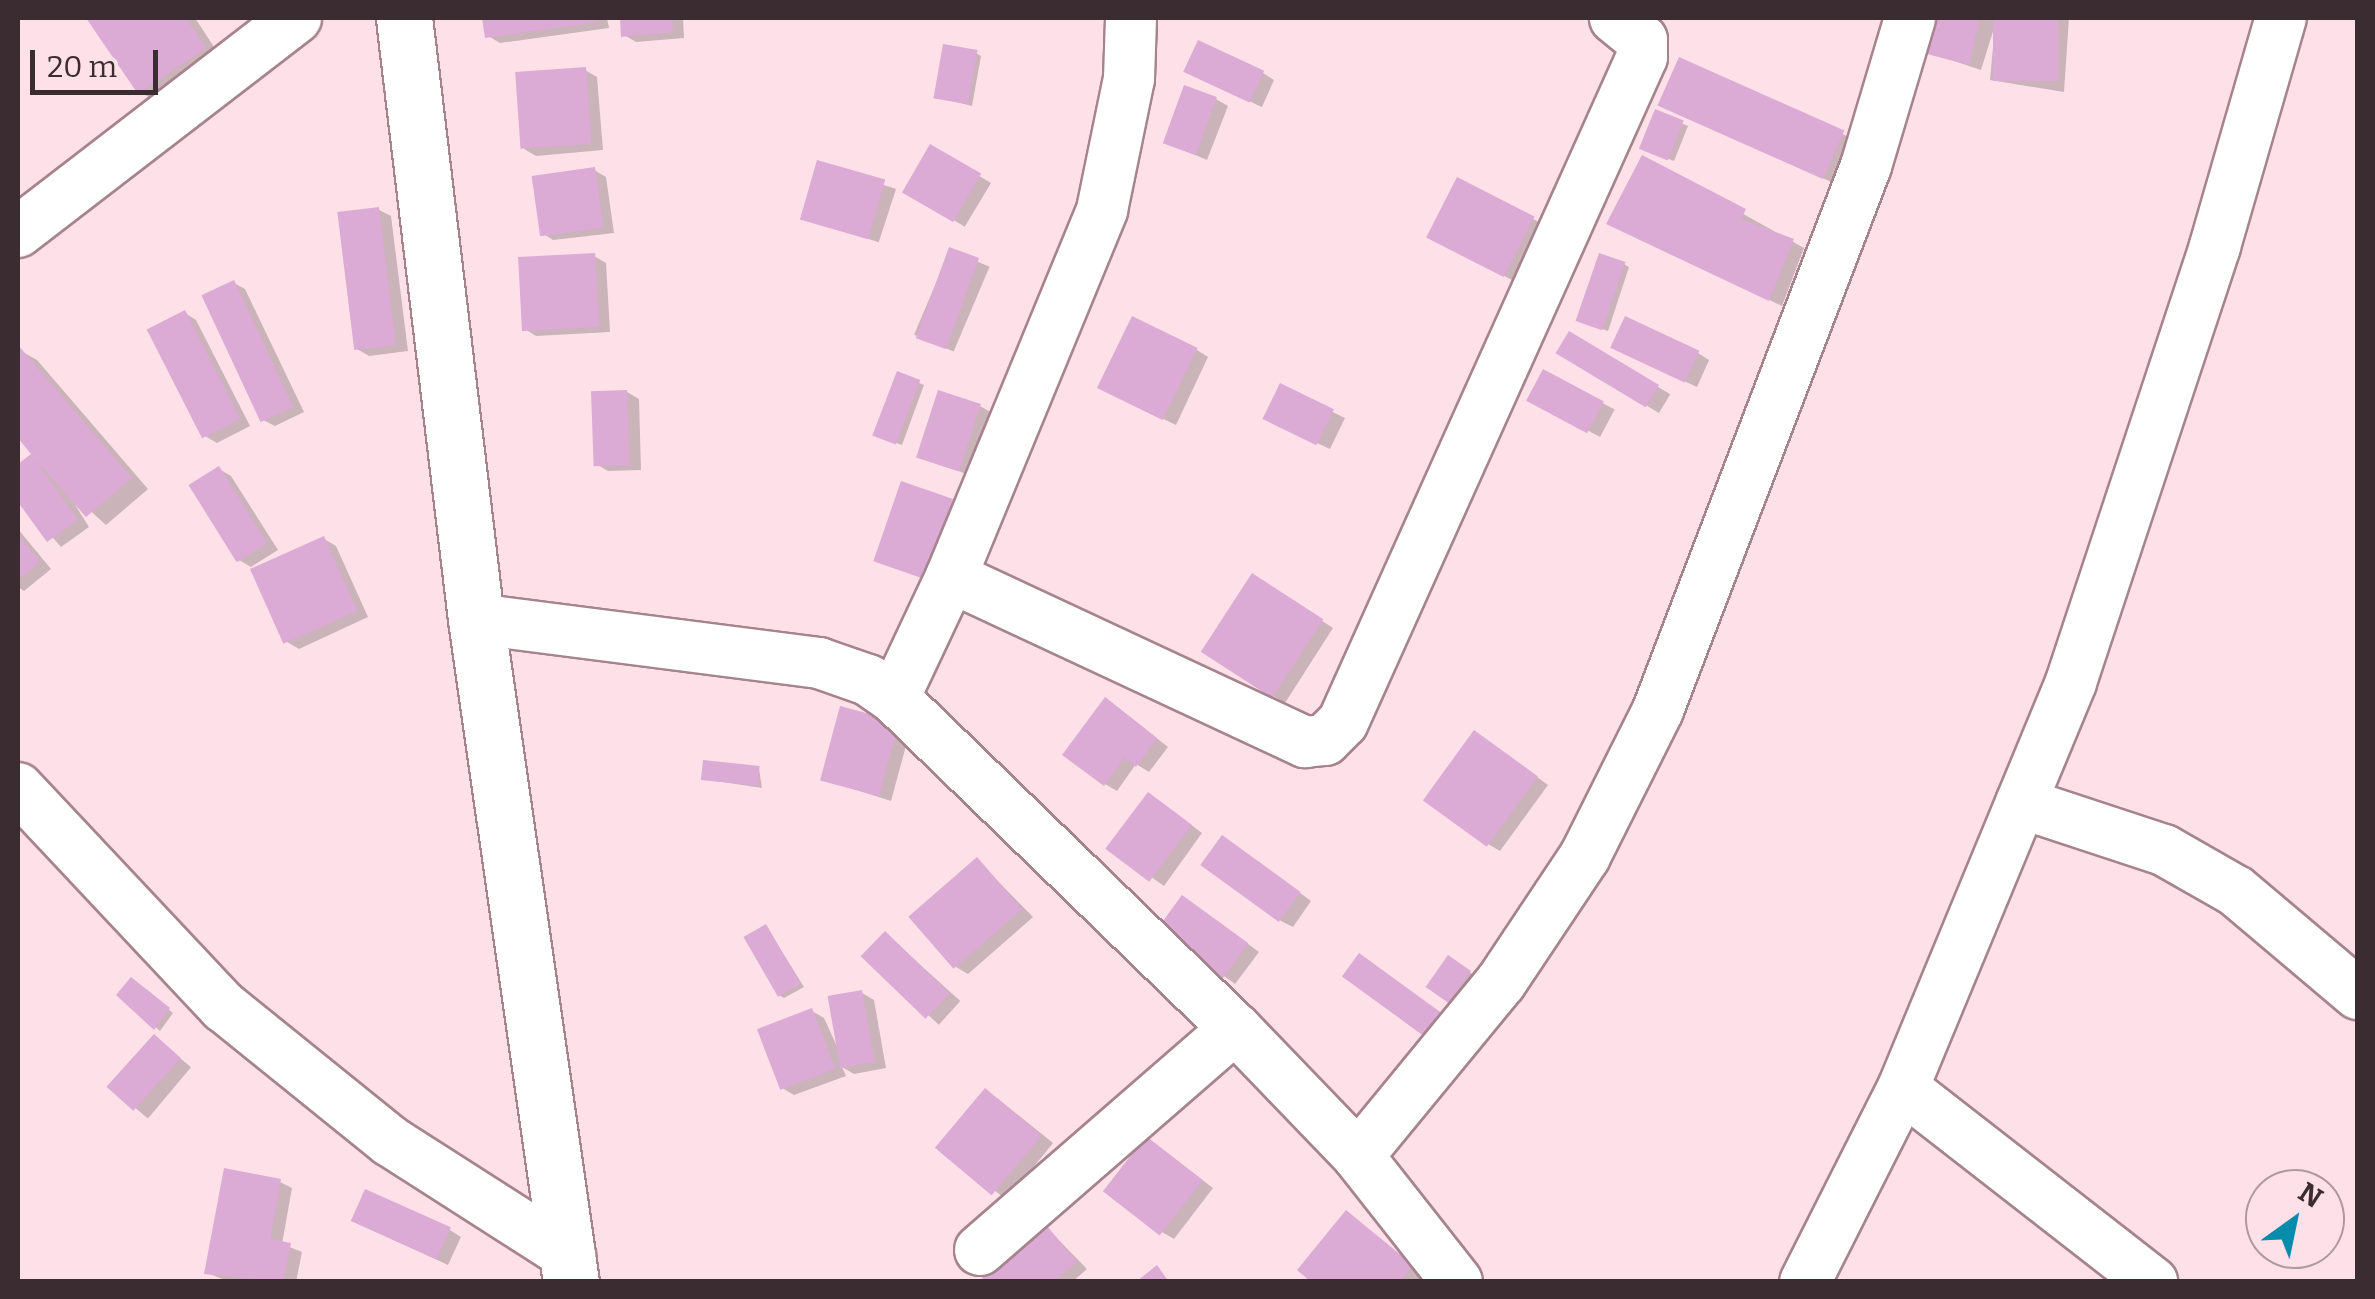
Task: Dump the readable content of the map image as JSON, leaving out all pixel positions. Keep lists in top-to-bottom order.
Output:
{
  "scale_bar": "20 m",
  "north": "top right"
}
